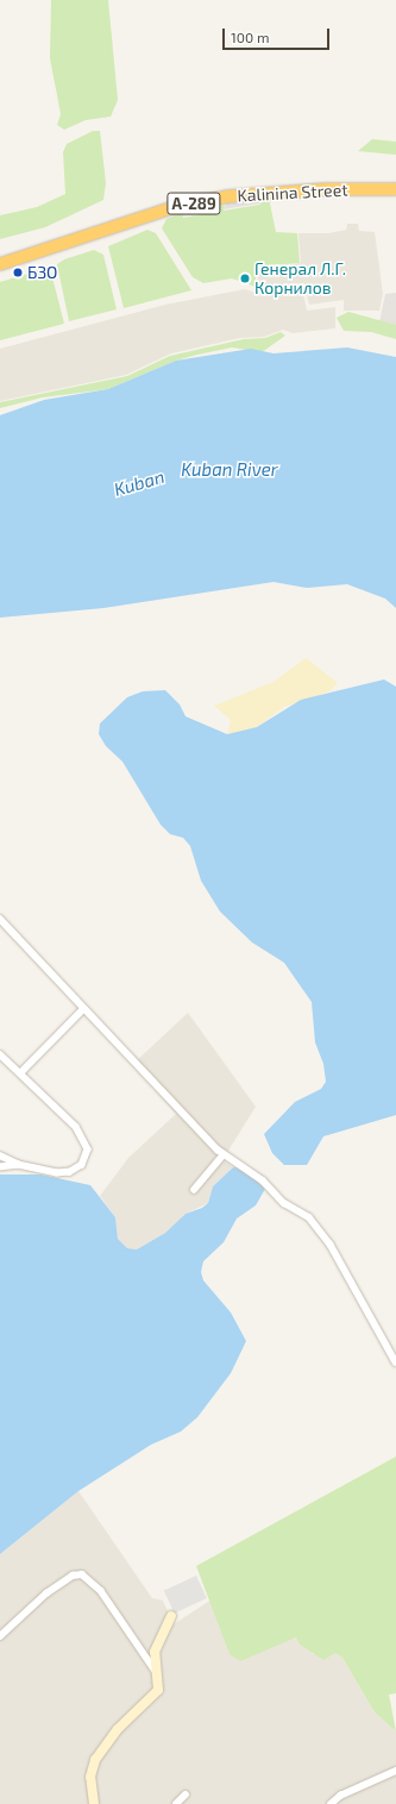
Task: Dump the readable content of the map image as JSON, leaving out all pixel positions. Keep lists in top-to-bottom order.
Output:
{
  "streets": {
    "highway": ["Kalinina Street", "А-289"]
  },
  "water": ["Kuban River", "Kuban"],
  "places": ["БЗО", "Генерал Л.Г. Корнилов"],
  "scale_bar": "100 m"
}
